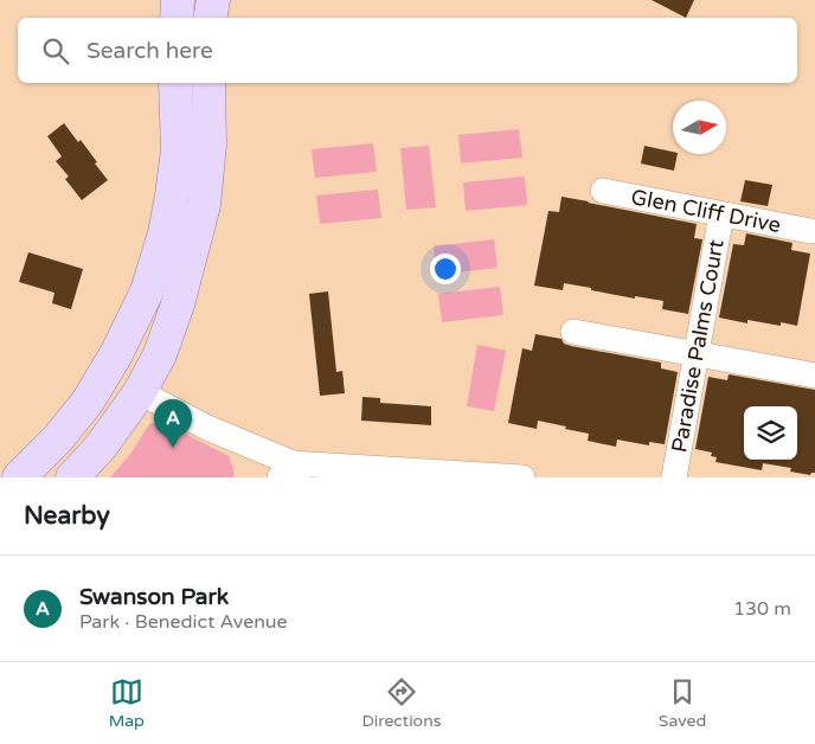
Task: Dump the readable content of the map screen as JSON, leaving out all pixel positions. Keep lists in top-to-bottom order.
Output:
{
  "streets": {
    "street": ["Glen Cliff Drive", "Paradise Palms Court"]
  },
  "crossings": [
    ["Glen Cliff Drive", "Paradise Palms Court"]
  ],
  "north": "right",
  "page": {
    "search": "Search here",
    "pins": "A",
    "heading": "Nearby",
    "list": [
      {
        "mark": "A",
        "name": "Swanson Park",
        "note": "Park · Benedict Avenue",
        "value": "130 m"
      }
    ],
    "nav": ["Map", "Directions", "Saved"]
  }
}
